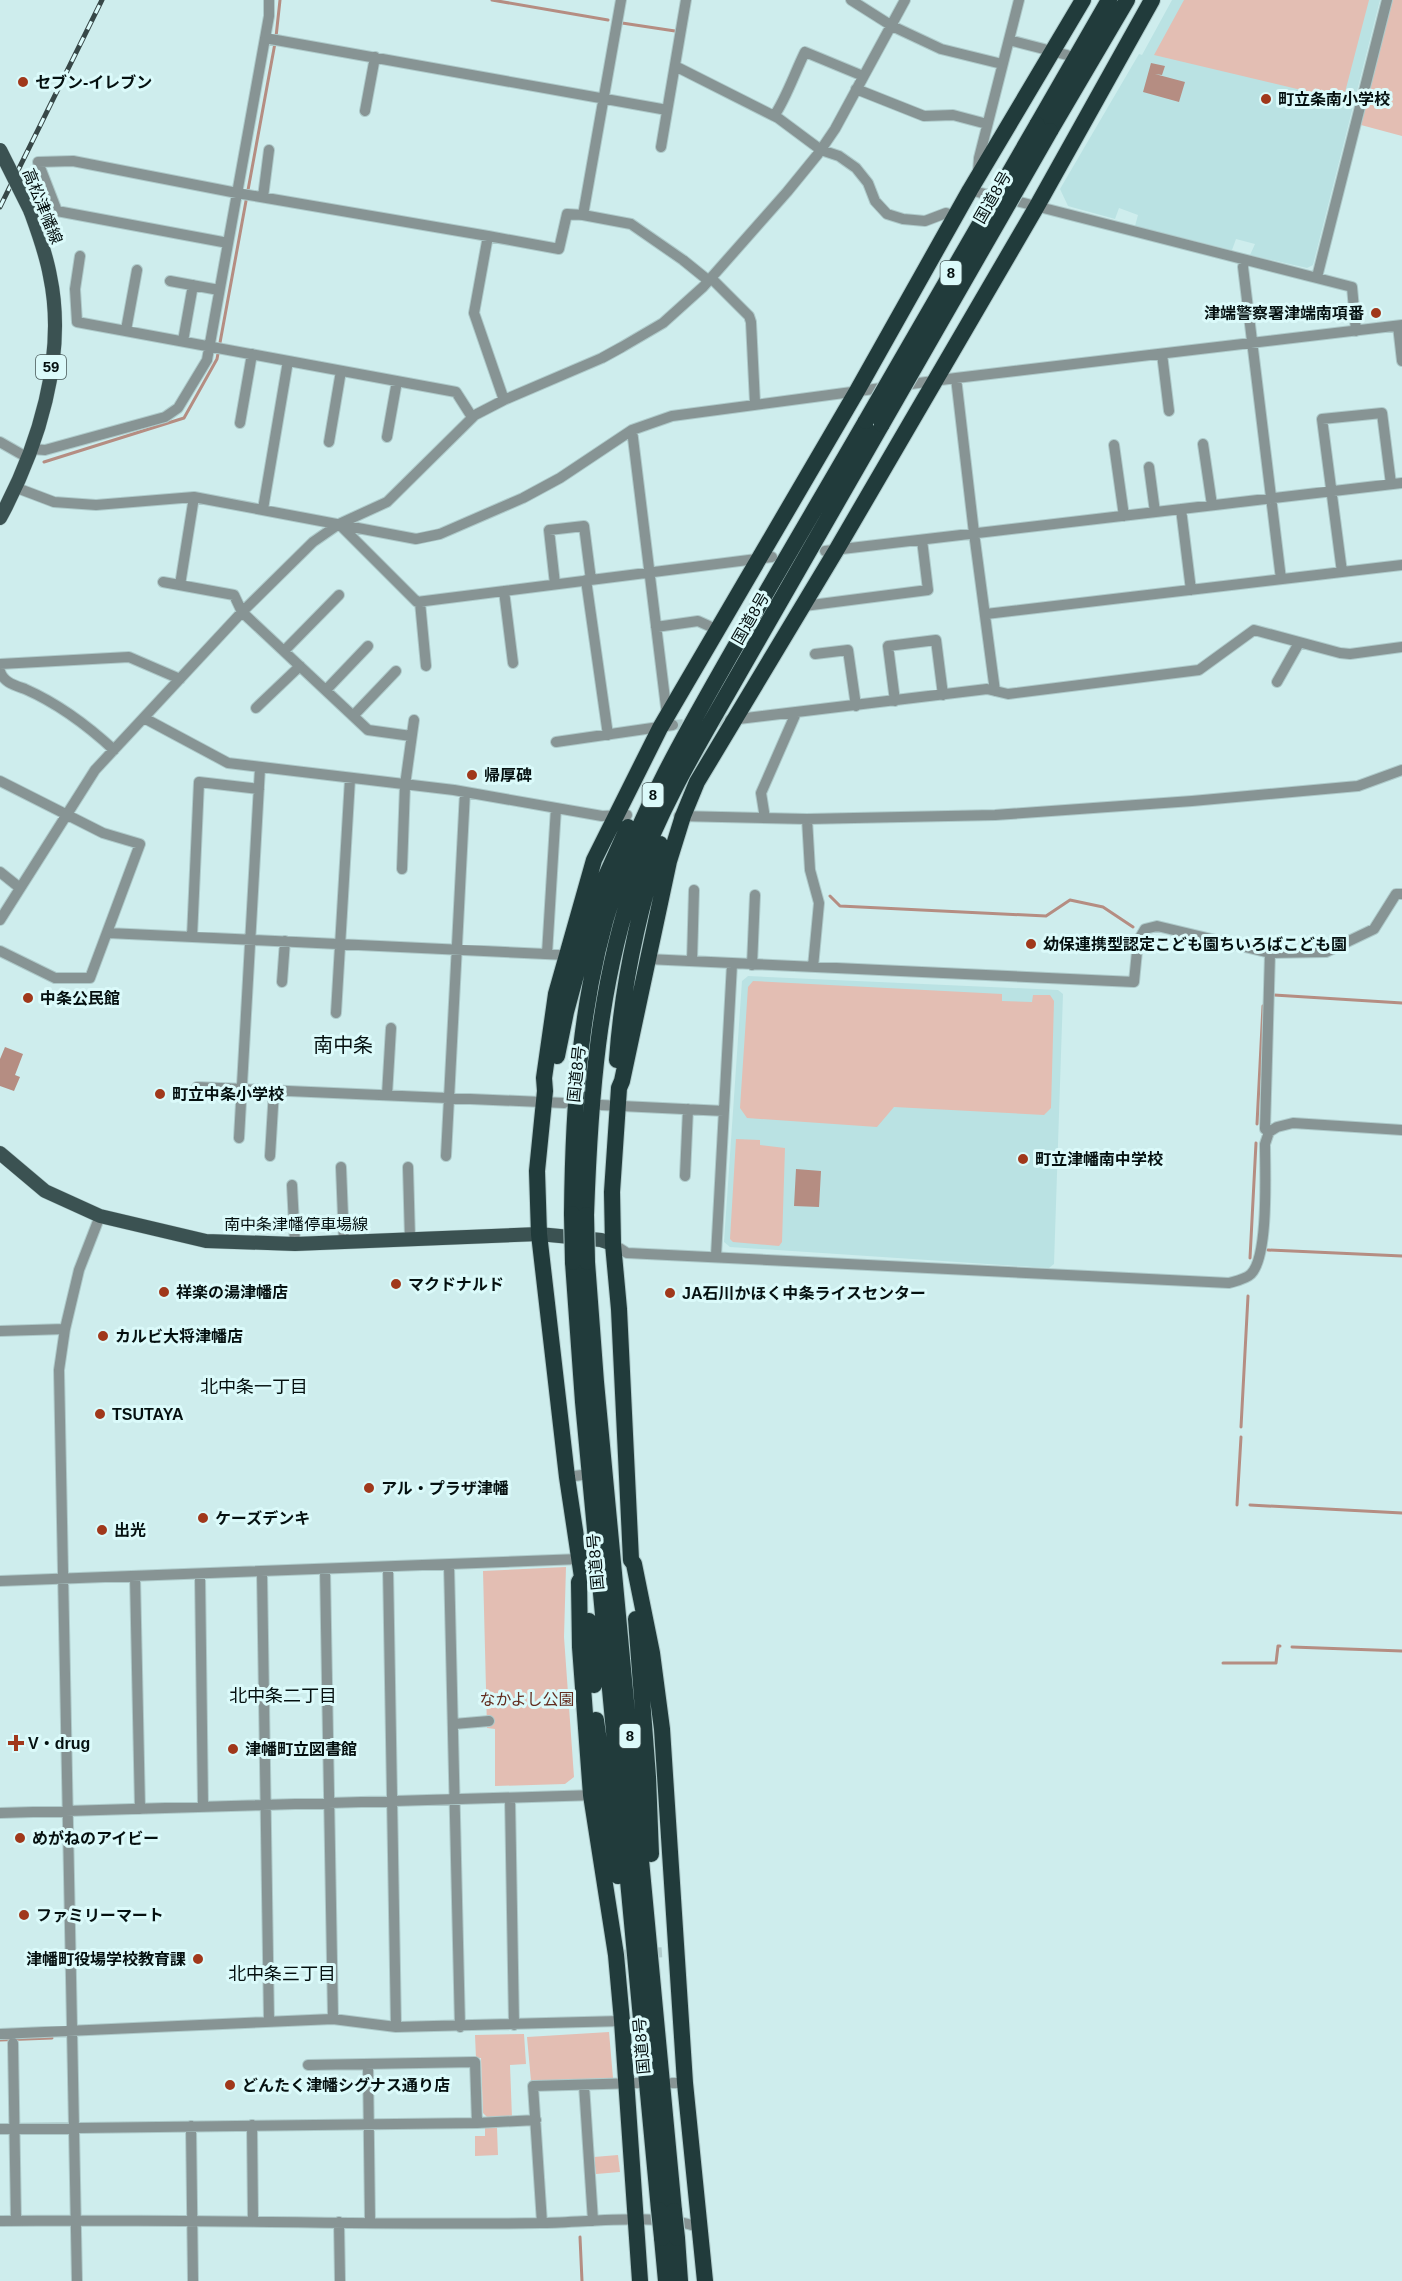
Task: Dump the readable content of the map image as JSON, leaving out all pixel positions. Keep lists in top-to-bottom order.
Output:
{
  "streets": {
    "highway": ["国道8号", "8"],
    "main road": ["高松津幡線", "59", "南中条津幡停車場線"]
  },
  "crossings": [
    ["国道8号", "8"]
  ],
  "districts": [
    "南中条",
    "北中条一丁目",
    "北中条二丁目",
    "北中条三丁目"
  ],
  "parks": ["なかよし公園"],
  "places": {
    "other": [
      "セブン-イレブン",
      "町立条南小学校",
      "津端警察署津端南項番",
      "帰厚碑",
      "幼保連携型認定こども園ちいろばこども園",
      "中条公民館",
      "町立中条小学校",
      "町立津幡南中学校",
      "マクドナルド",
      "祥楽の湯津幡店",
      "JA石川かほく中条ライスセンター",
      "カルビ大将津幡店",
      "TSUTAYA",
      "アル・プラザ津幡",
      "ケーズデンキ",
      "出光",
      "津幡町立図書館",
      "めがねのアイビー",
      "ファミリーマート",
      "津幡町役場学校教育課",
      "どんたく津幡シグナス通り店"
    ],
    "health": ["V・drug"]
  }
}
